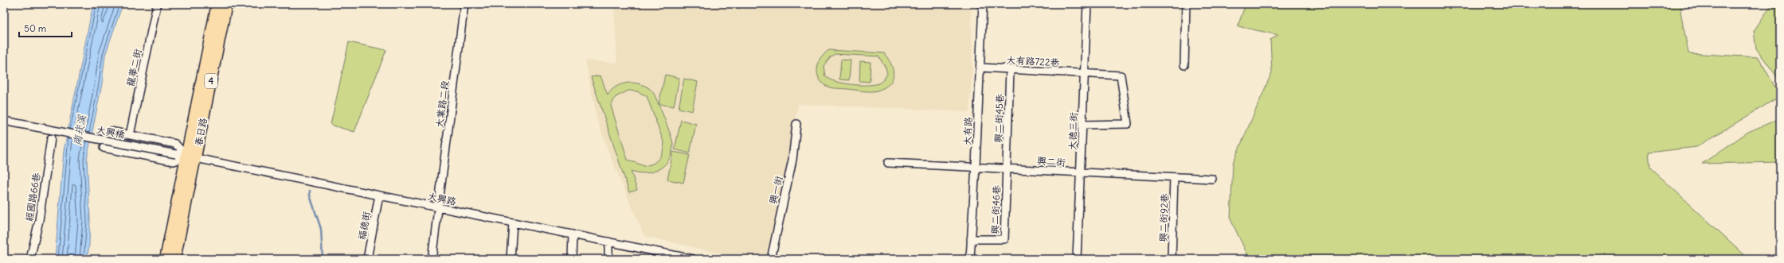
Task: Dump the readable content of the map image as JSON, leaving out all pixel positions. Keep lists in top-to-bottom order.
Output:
{
  "streets": {
    "main road": ["4", "春日路"],
    "street": [
      "大有路722巷",
      "龍華二街",
      "大業路二段",
      "興二街45巷",
      "大有路",
      "大德三街",
      "大興橋",
      "興二街",
      "興一街",
      "經國路66巷",
      "大興路",
      "興二街46巷",
      "興二街92巷",
      "福德街"
    ]
  },
  "crossings": [
    ["大有路722巷", "興二街45巷"],
    ["大有路722巷", "大有路"],
    ["大有路722巷", "大德三街"],
    ["大業路二段", "大興路"],
    ["興二街45巷", "興二街"],
    ["興二街45巷", "興二街46巷"],
    ["大有路", "興二街"],
    ["大有路", "興二街46巷"],
    ["大德三街", "興二街"],
    ["大興橋", "春日路"],
    ["大興橋", "大興路"],
    ["春日路", "大興路"],
    ["興二街", "興二街46巷"],
    ["興二街", "興二街92巷"],
    ["大興路", "福德街"]
  ],
  "water": ["南崁溪"],
  "scale_bar": "50 m"
}
